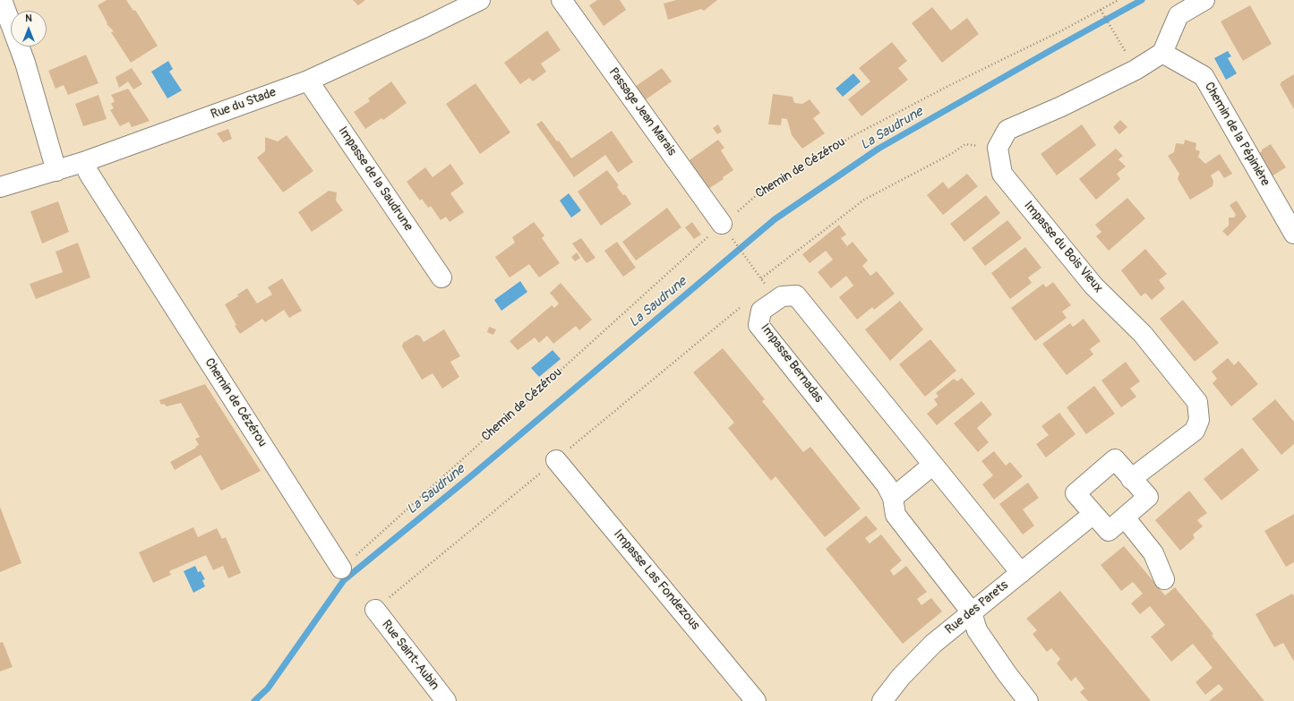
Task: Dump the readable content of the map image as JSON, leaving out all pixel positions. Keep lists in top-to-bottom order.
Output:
{
  "streets": {
    "street": [
      "Rue du Stade",
      "Passage Jean Marais",
      "Chemin de la Pépinière",
      "Chemin de Cézérou",
      "Impasse de la Saudrune",
      "Impasse du Bois Vieux",
      "Impasse Bernadas",
      "Impasse Las Fondezous",
      "Rue des Parets",
      "Rue Saint-Aubin"
    ]
  },
  "crossings": [
    ["Rue du Stade", "Chemin de Cézérou"],
    ["Rue du Stade", "Impasse de la Saudrune"],
    ["Passage Jean Marais", "Chemin de Cézérou"],
    ["Impasse Bernadas", "Rue des Parets"]
  ],
  "water": ["La Saudrune"],
  "north": "top"
}
